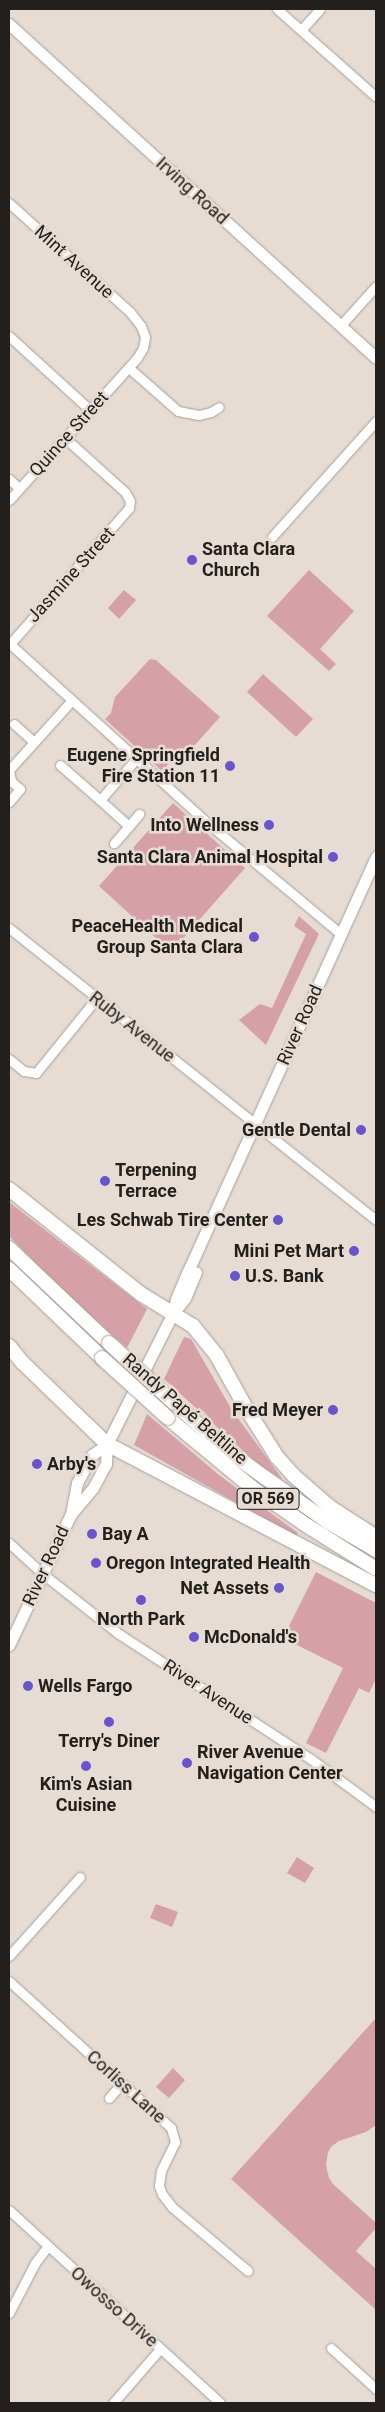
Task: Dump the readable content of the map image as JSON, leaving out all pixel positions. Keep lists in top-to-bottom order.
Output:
{
  "streets": {
    "highway": ["Randy Papé Beltline", "OR 569"],
    "main road": ["Irving Road", "River Road"],
    "street": [
      "Mint Avenue",
      "Quince Street",
      "Jasmine Street",
      "Ruby Avenue",
      "River Avenue",
      "Corliss Lane",
      "Owosso Drive"
    ]
  },
  "crossings": [
    ["Mint Avenue", "Quince Street"],
    ["Quince Street", "Jasmine Street"],
    ["River Road", "Ruby Avenue"],
    ["River Road", "River Avenue"]
  ],
  "places": [
    "Santa Clara Church",
    "Eugene Springfield Fire Station 11",
    "Into Wellness",
    "Santa Clara Animal Hospital",
    "PeaceHealth Medical Group Santa Clara",
    "Gentle Dental",
    "Terpening Terrace",
    "Les Schwab Tire Center",
    "Mini Pet Mart",
    "U.S. Bank",
    "Fred Meyer",
    "Arby's",
    "Bay A",
    "Oregon Integrated Health",
    "Net Assets",
    "North Park",
    "McDonald's",
    "Wells Fargo",
    "Terry's Diner",
    "River Avenue Navigation Center",
    "Kim's Asian Cuisine"
  ]
}
